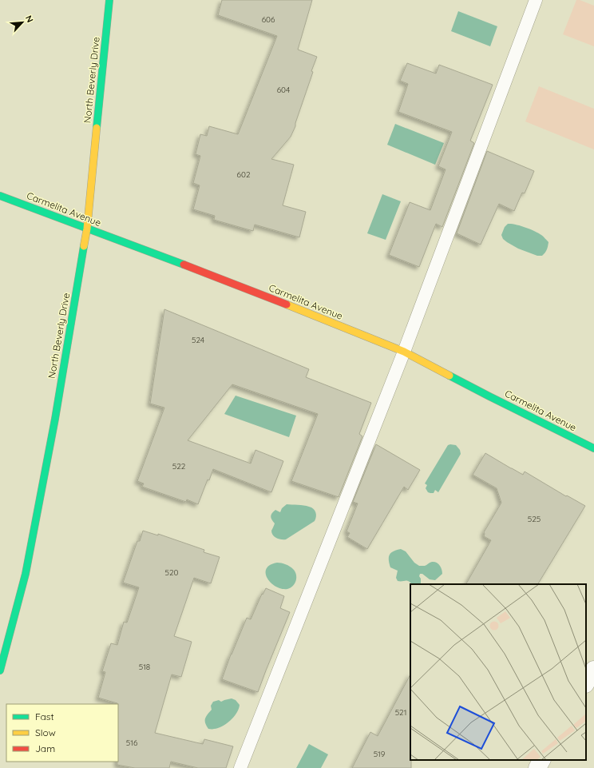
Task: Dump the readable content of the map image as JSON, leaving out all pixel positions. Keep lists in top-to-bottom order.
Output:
{
  "streets": {
    "street": ["North Beverly Drive", "Carmelita Avenue"]
  },
  "crossings": [
    ["North Beverly Drive", "Carmelita Avenue"]
  ],
  "house_numbers": [
    "606",
    "604",
    "602",
    "524",
    "522",
    "525",
    "520",
    "518",
    "521",
    "516",
    "519"
  ],
  "legend": ["Fast", "Slow", "Jam"],
  "north": "top right"
}
